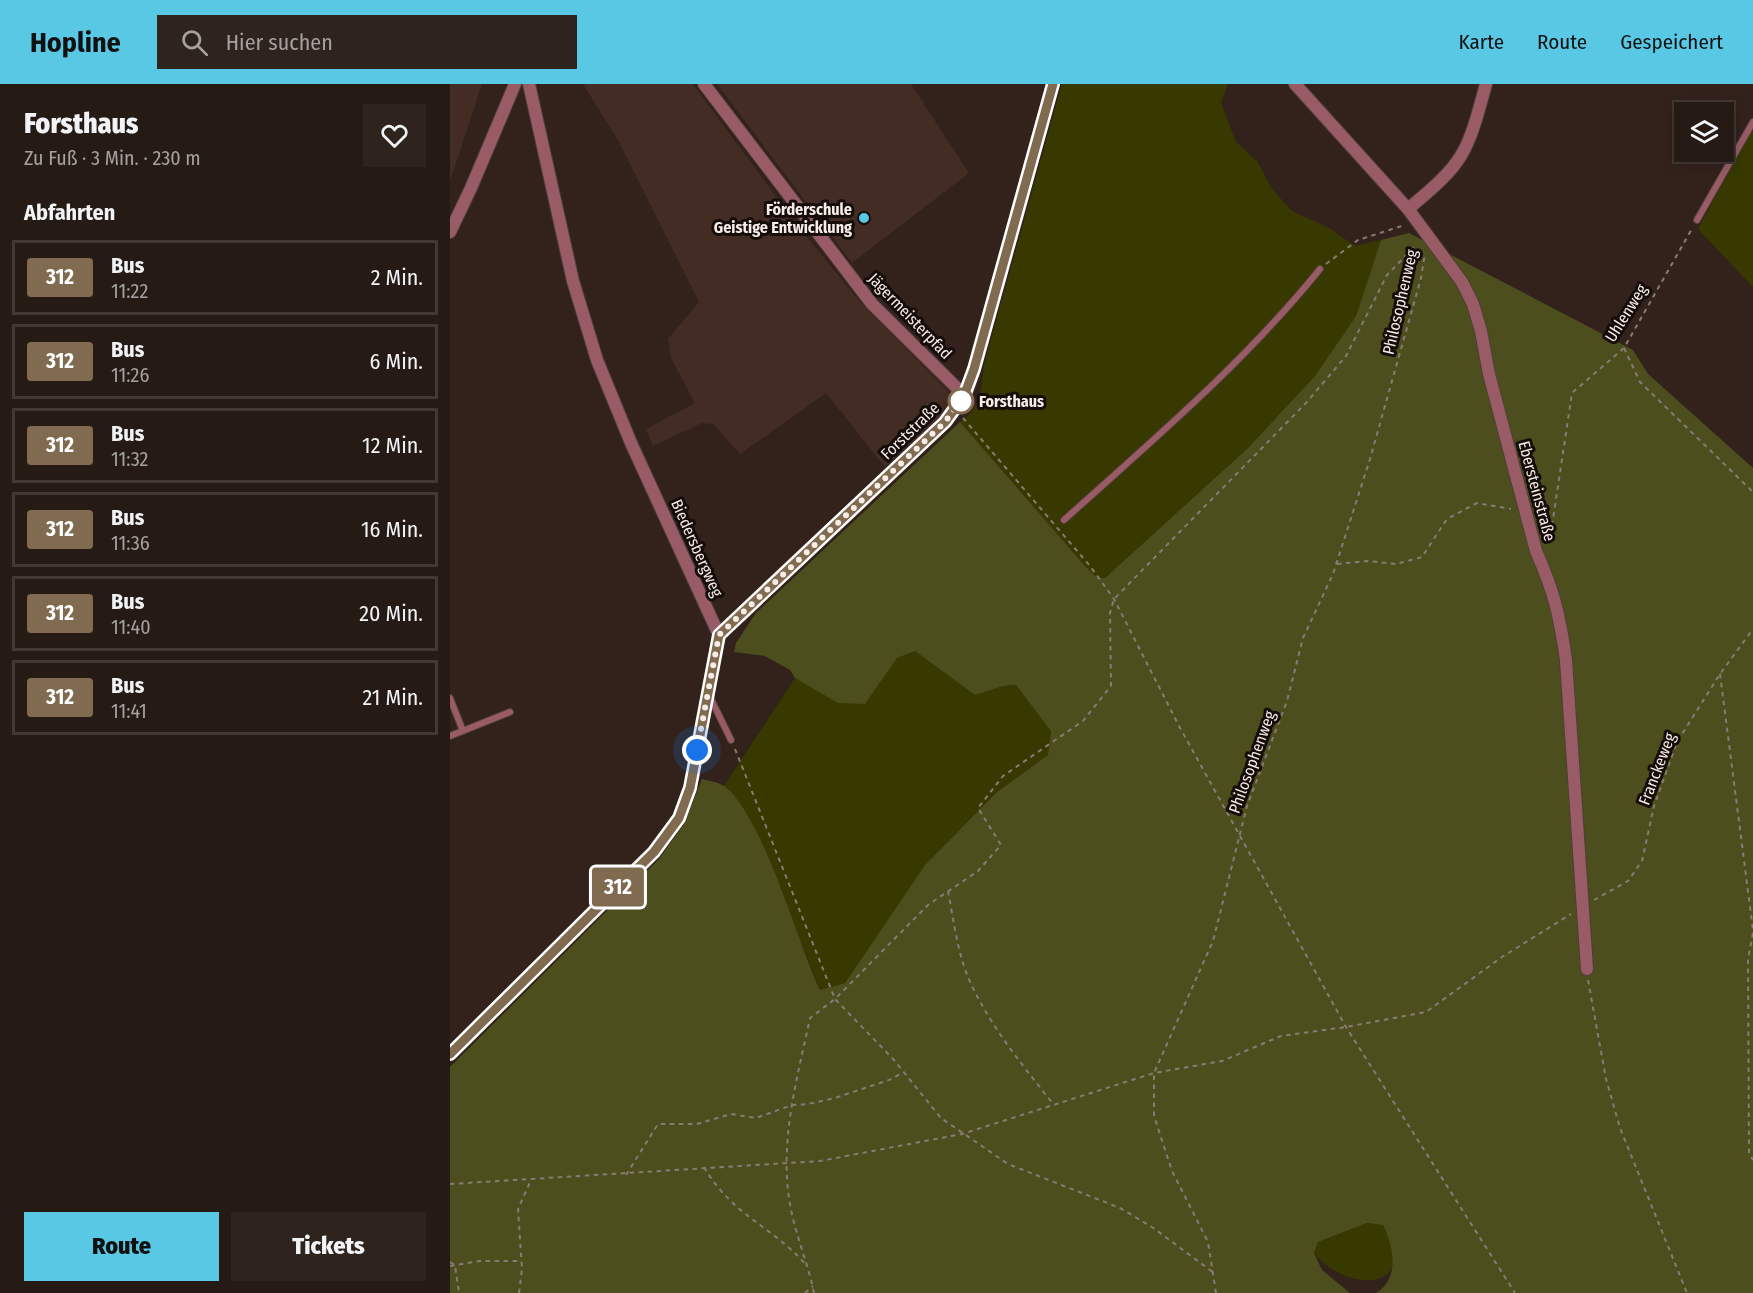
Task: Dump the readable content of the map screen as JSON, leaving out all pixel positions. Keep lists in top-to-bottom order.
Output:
{
  "streets": {
    "street": [
      "Jägermeisterpfad",
      "Forststraße",
      "Ebersteinstraße",
      "Biedersbergweg"
    ],
    "path": ["Philosophenweg", "Uhlenweg", "Franckeweg"]
  },
  "crossings": [
    ["Philosophenweg", "Ebersteinstraße"],
    ["Philosophenweg", "Franckeweg"],
    ["Uhlenweg", "Ebersteinstraße"],
    ["Jägermeisterpfad", "Forststraße"],
    ["Forststraße", "Biedersbergweg"],
    ["Ebersteinstraße", "Franckeweg"]
  ],
  "places": ["Förderschule Geistige Entwicklung", "Forsthaus"],
  "lines": ["bus line 312"],
  "page": {
    "header": "Hopline",
    "search": "Hier suchen",
    "nav": ["Karte", "Route", "Gespeichert"],
    "heading": [
      ["Forsthaus", "Zu Fuß · 3 Min. · 230 m"],
      "Abfahrten"
    ],
    "on_map": "312",
    "list": [
      {
        "mark": "312",
        "name": "Bus",
        "note": "11:22",
        "value": "2 Min."
      },
      {
        "mark": "312",
        "name": "Bus",
        "note": "11:26",
        "value": "6 Min."
      },
      {
        "mark": "312",
        "name": "Bus",
        "note": "11:32",
        "value": "12 Min."
      },
      {
        "mark": "312",
        "name": "Bus",
        "note": "11:36",
        "value": "16 Min."
      },
      {
        "mark": "312",
        "name": "Bus",
        "note": "11:40",
        "value": "20 Min."
      },
      {
        "mark": "312",
        "name": "Bus",
        "note": "11:41",
        "value": "21 Min."
      }
    ],
    "buttons": ["Route", "Tickets"]
  }
}
